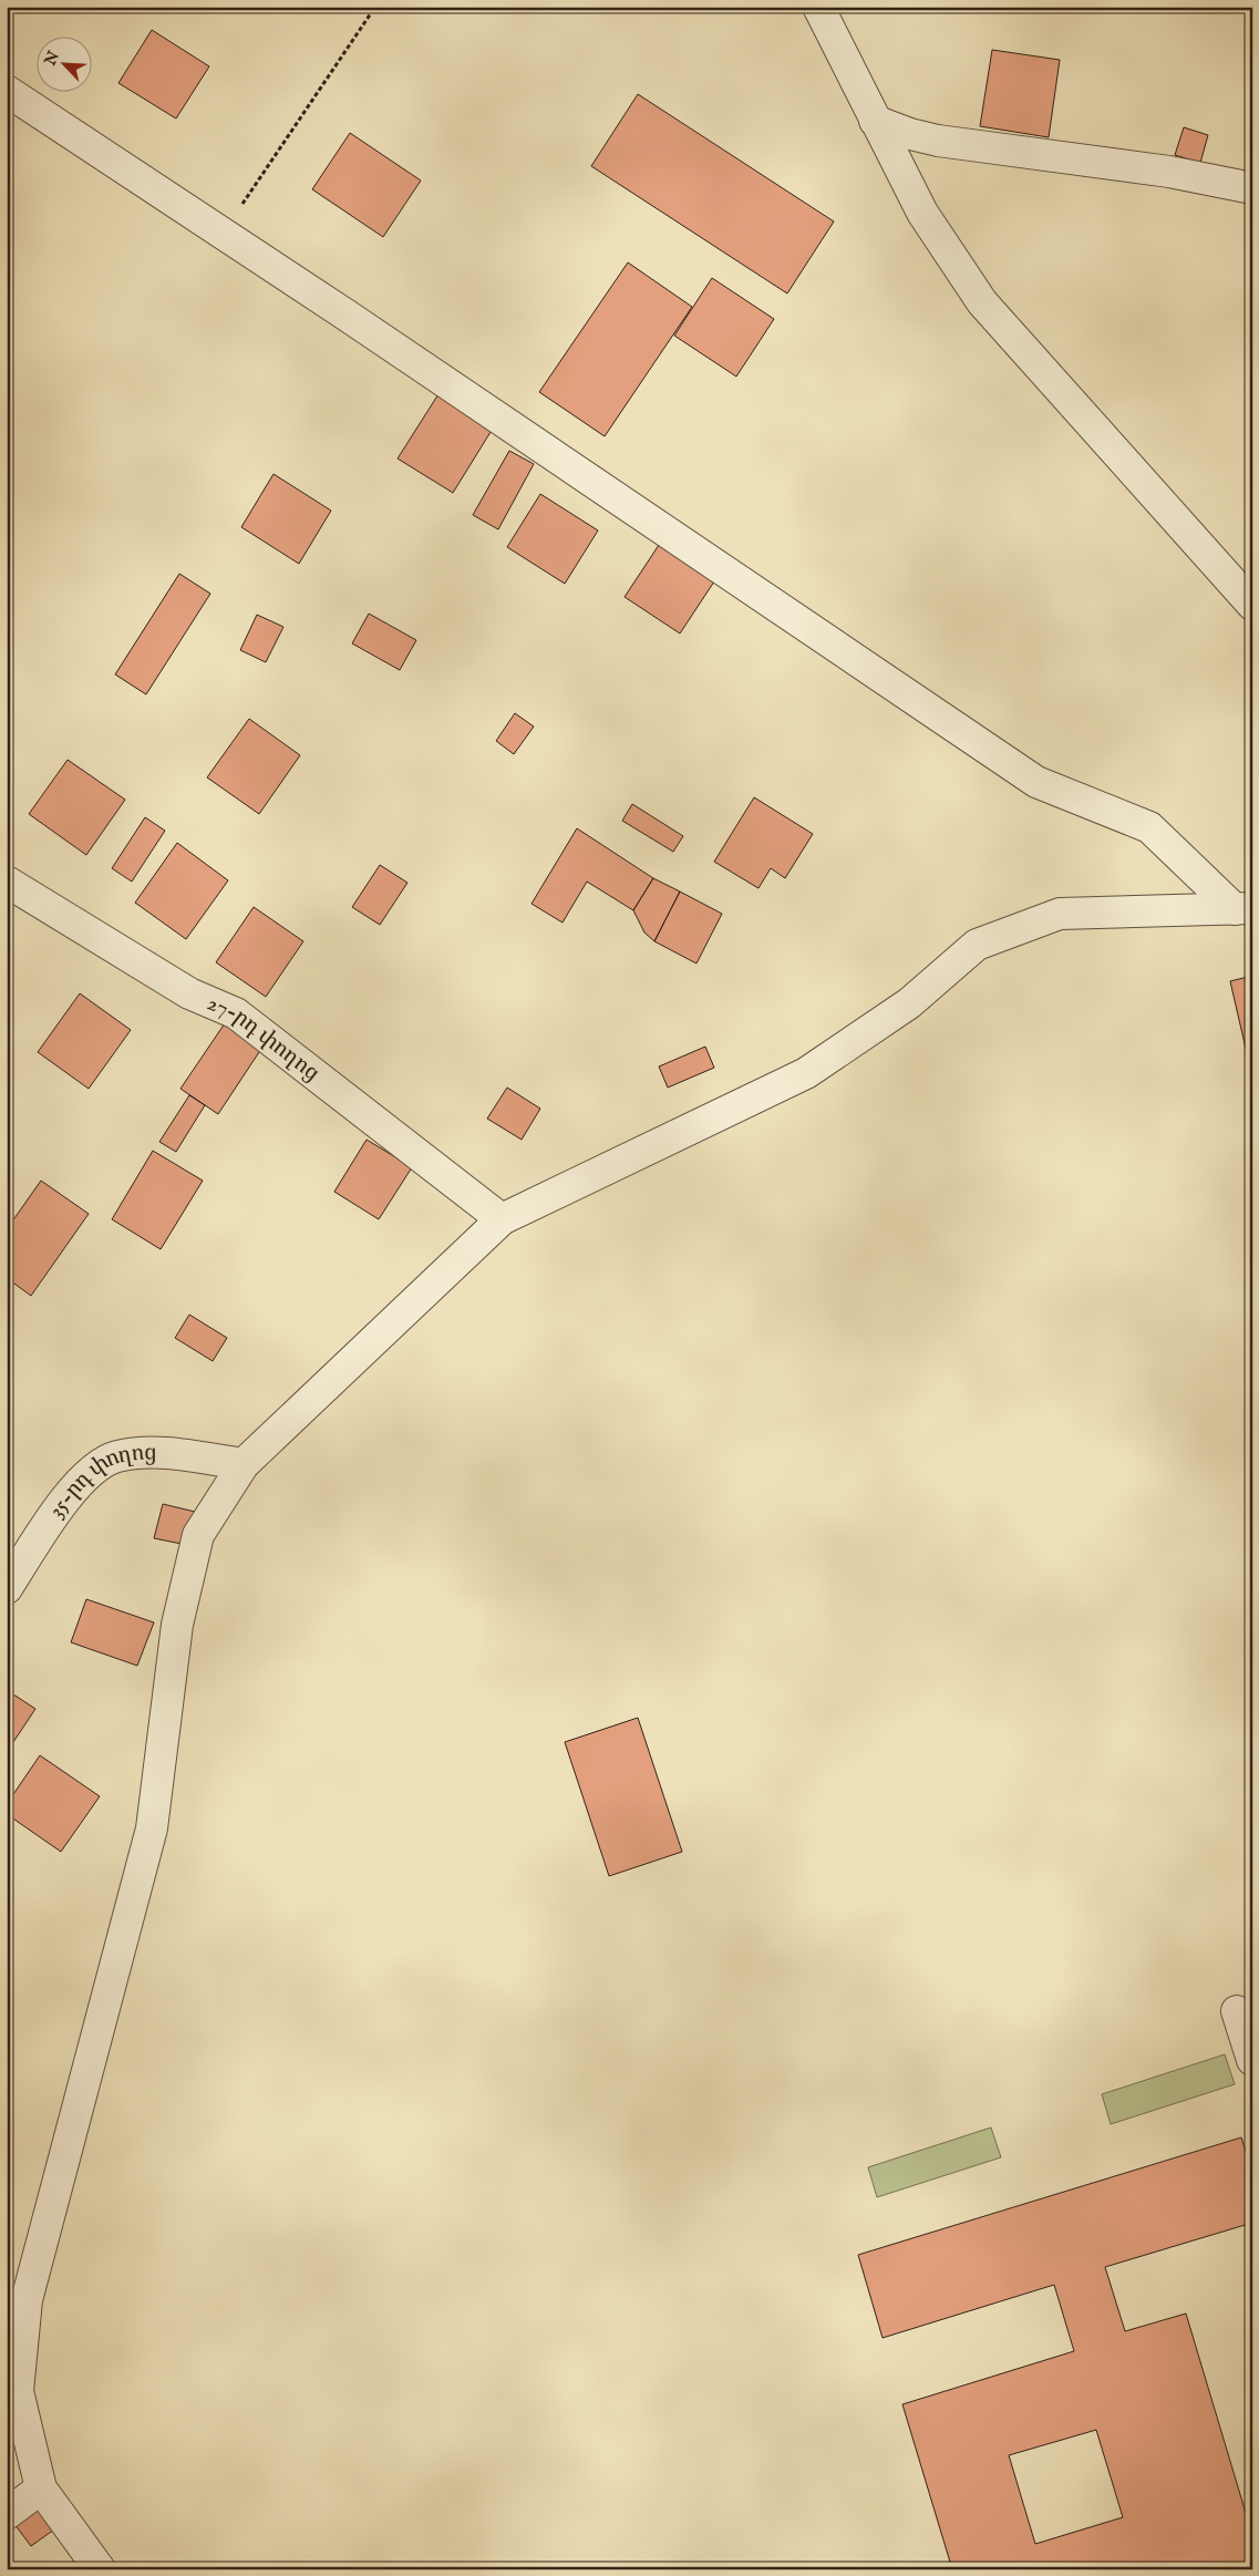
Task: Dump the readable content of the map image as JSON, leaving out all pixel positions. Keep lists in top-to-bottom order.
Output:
{
  "streets": {
    "street": ["27-րդ փողոց", "35-րդ փողոց"]
  },
  "north": "top left"
}
